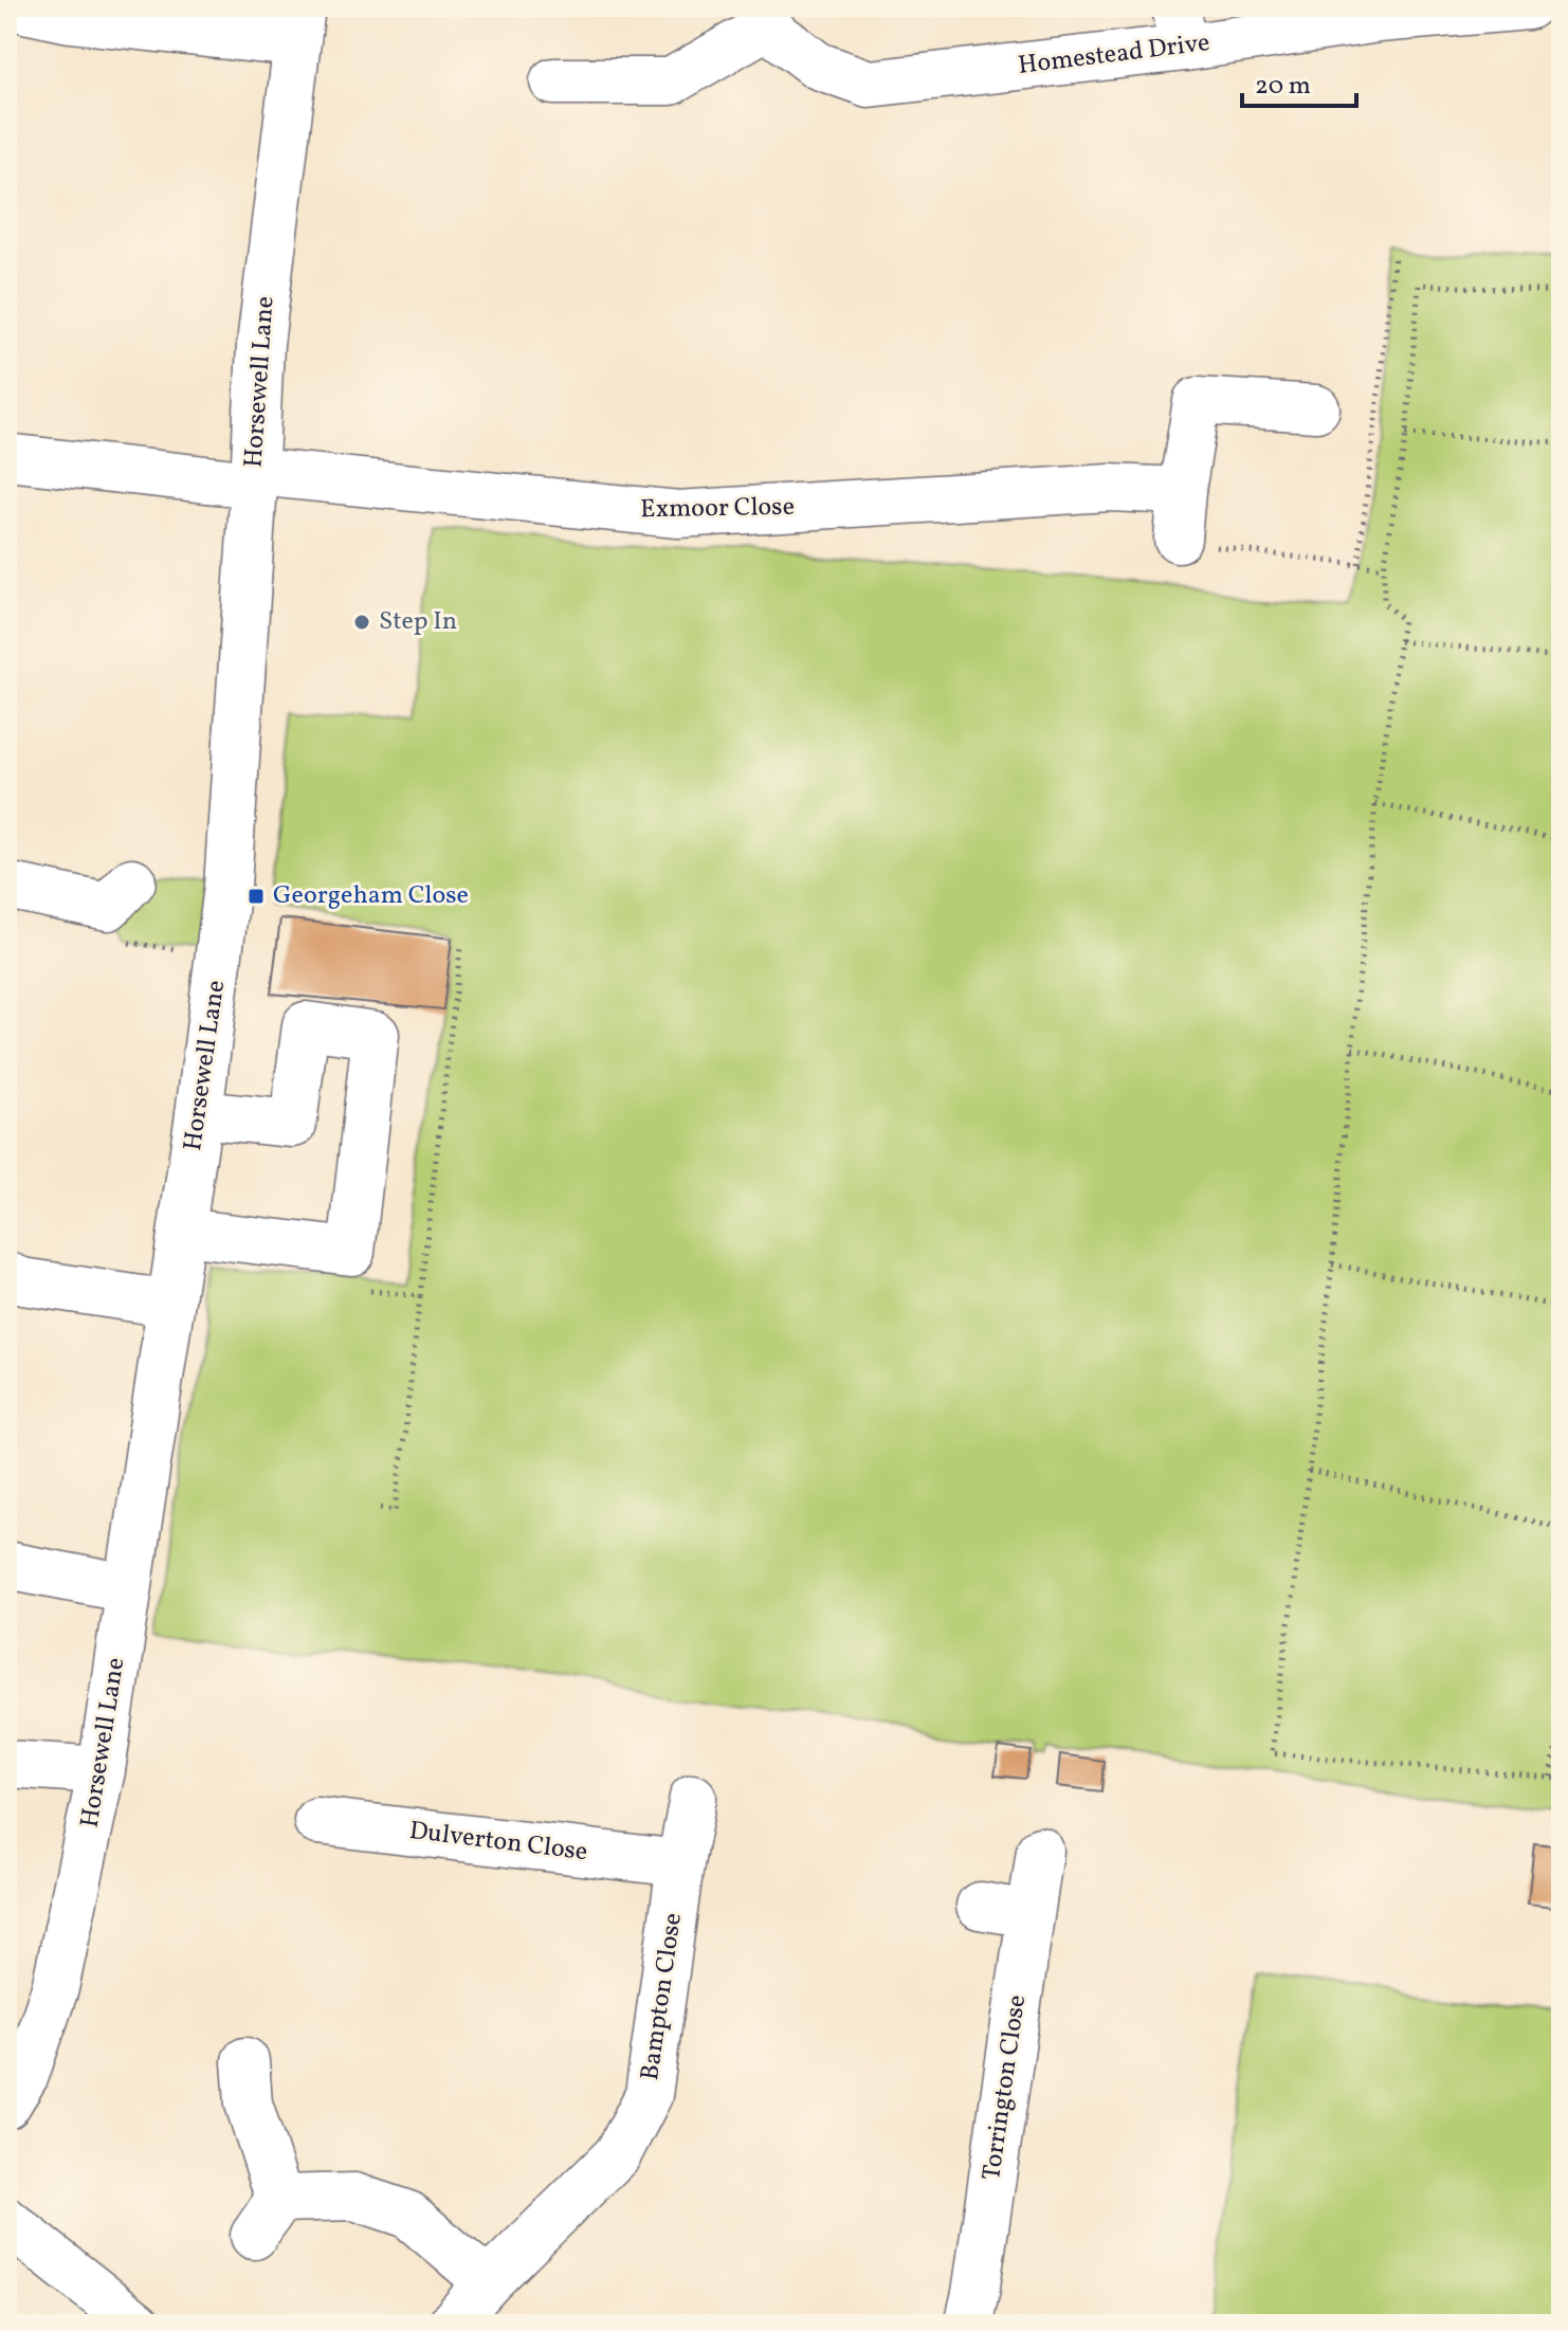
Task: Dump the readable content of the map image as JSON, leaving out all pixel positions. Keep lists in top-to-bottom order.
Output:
{
  "streets": {
    "street": [
      "Homestead Drive",
      "Horsewell Lane",
      "Exmoor Close",
      "Dulverton Close",
      "Bampton Close",
      "Torrington Close"
    ]
  },
  "crossings": [
    ["Horsewell Lane", "Exmoor Close"],
    ["Dulverton Close", "Bampton Close"]
  ],
  "places": {
    "other": ["Step In"],
    "transit": ["Georgeham Close"]
  },
  "scale_bar": "20 m"
}
